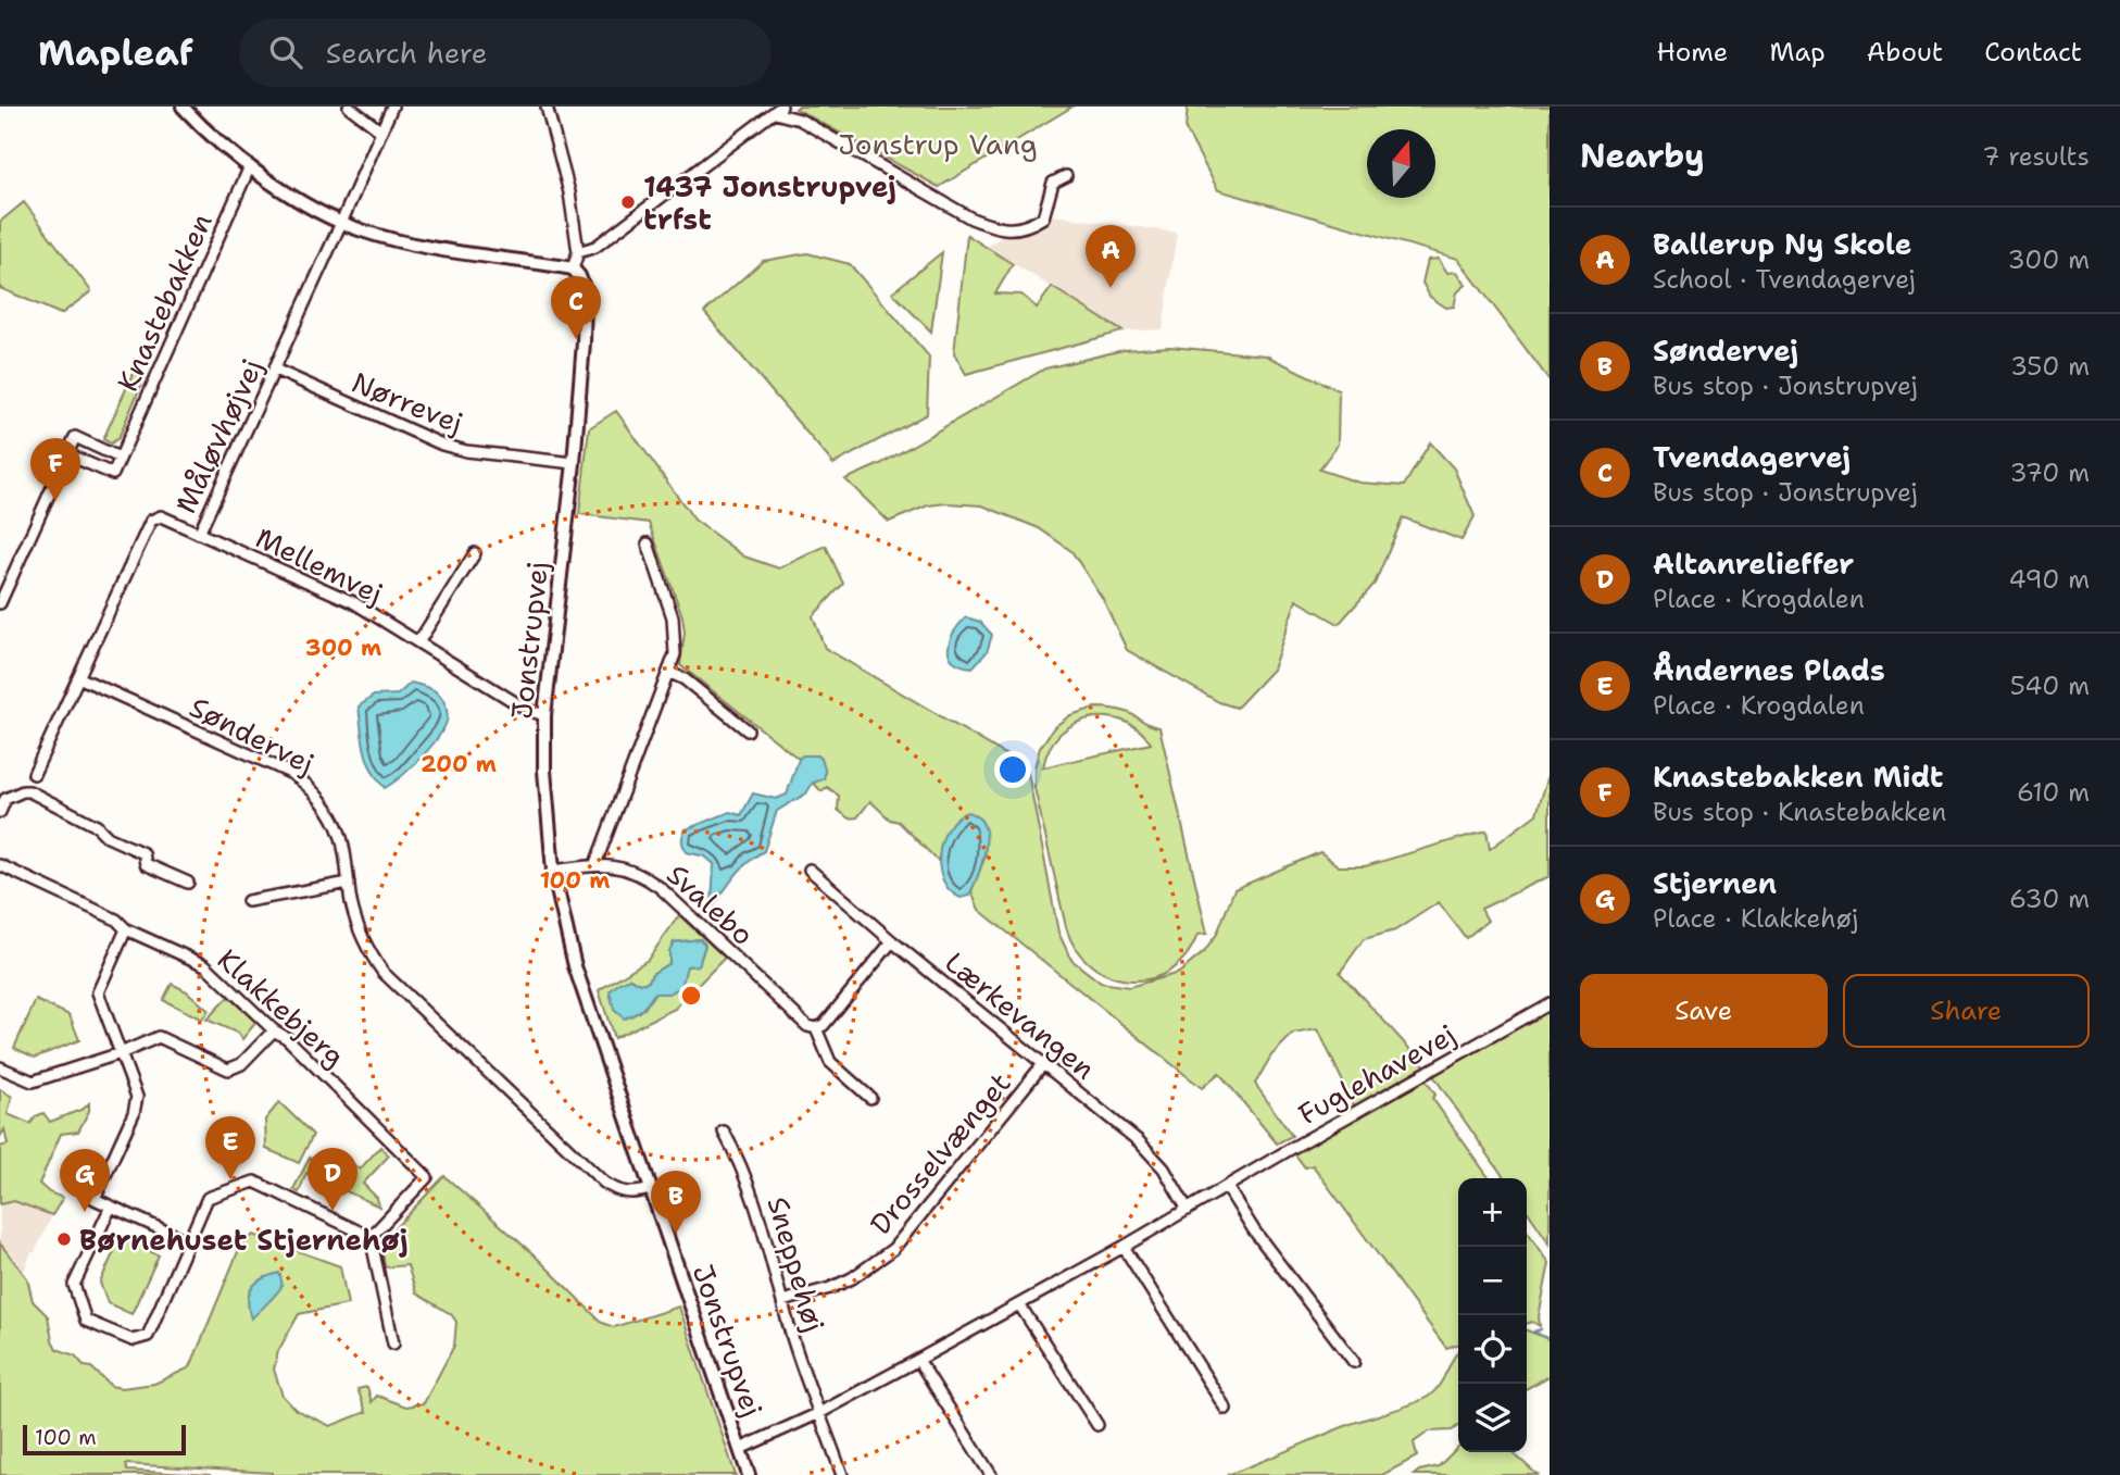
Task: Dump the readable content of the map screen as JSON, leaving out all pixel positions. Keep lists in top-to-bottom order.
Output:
{
  "streets": {
    "street": [
      "Knastebakken",
      "Nørrevej",
      "Måløvhøjvej",
      "Mellemvej",
      "Jonstrupvej",
      "Søndervej",
      "Svalebo",
      "Klakkebjerg",
      "Lærkevangen",
      "Fuglehavevej",
      "Drosselvænget",
      "Sneppehøj"
    ]
  },
  "crossings": [
    ["Nørrevej", "Måløvhøjvej"],
    ["Nørrevej", "Jonstrupvej"],
    ["Måløvhøjvej", "Mellemvej"],
    ["Måløvhøjvej", "Søndervej"],
    ["Mellemvej", "Jonstrupvej"],
    ["Jonstrupvej", "Søndervej"],
    ["Jonstrupvej", "Svalebo"],
    ["Jonstrupvej", "Fuglehavevej"],
    ["Lærkevangen", "Fuglehavevej"],
    ["Lærkevangen", "Drosselvænget"],
    ["Fuglehavevej", "Sneppehøj"],
    ["Drosselvænget", "Sneppehøj"]
  ],
  "parks": ["Jonstrup Vang"],
  "places": ["1437 Jonstrupvej trfst", "Børnehuset Stjernehøj"],
  "scale_bar": "100 m",
  "north": "top",
  "page": {
    "header": "Mapleaf",
    "search": "Search here",
    "nav": [
      "Home",
      "Map",
      "About",
      "Contact"
    ],
    "heading": ["Nearby", "7 results"],
    "list": [
      {
        "mark": "A",
        "name": "Ballerup Ny Skole",
        "note": "School · Tvendagervej",
        "value": "300 m"
      },
      {
        "mark": "B",
        "name": "Søndervej",
        "note": "Bus stop · Jonstrupvej",
        "value": "350 m"
      },
      {
        "mark": "C",
        "name": "Tvendagervej",
        "note": "Bus stop · Jonstrupvej",
        "value": "370 m"
      },
      {
        "mark": "D",
        "name": "Altanrelieffer",
        "note": "Place · Krogdalen",
        "value": "490 m"
      },
      {
        "mark": "E",
        "name": "Åndernes Plads",
        "note": "Place · Krogdalen",
        "value": "540 m"
      },
      {
        "mark": "F",
        "name": "Knastebakken Midt",
        "note": "Bus stop · Knastebakken",
        "value": "610 m"
      },
      {
        "mark": "G",
        "name": "Stjernen",
        "note": "Place · Klakkehøj",
        "value": "630 m"
      }
    ],
    "pins": [
      "A",
      "C",
      "F",
      "E",
      "D",
      "G",
      "B"
    ],
    "buttons": ["Save", "Share"],
    "map_buttons": ["+", "−"],
    "scale": "100 m"
  },
  "rings": ["300 m", "200 m", "100 m"]
}
